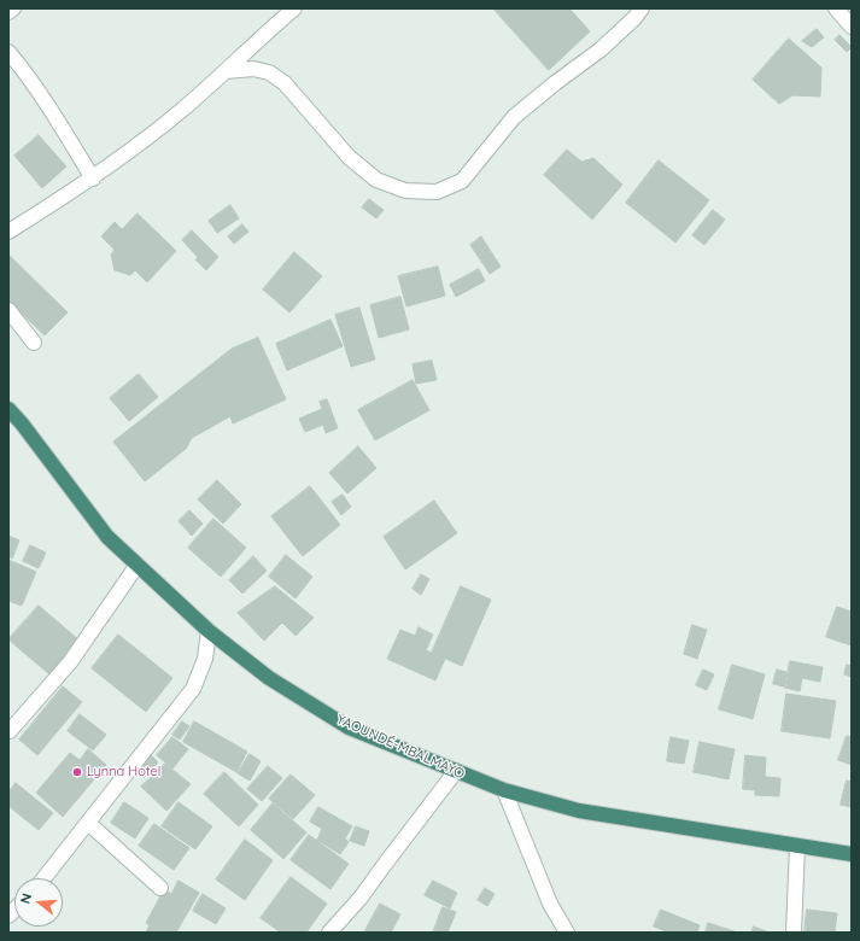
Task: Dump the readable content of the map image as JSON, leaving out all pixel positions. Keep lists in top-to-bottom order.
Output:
{
  "streets": {
    "highway": ["YAOUNDÉ-MBALMAYO"]
  },
  "places": ["Lynna Hotel"],
  "north": "left"
}
